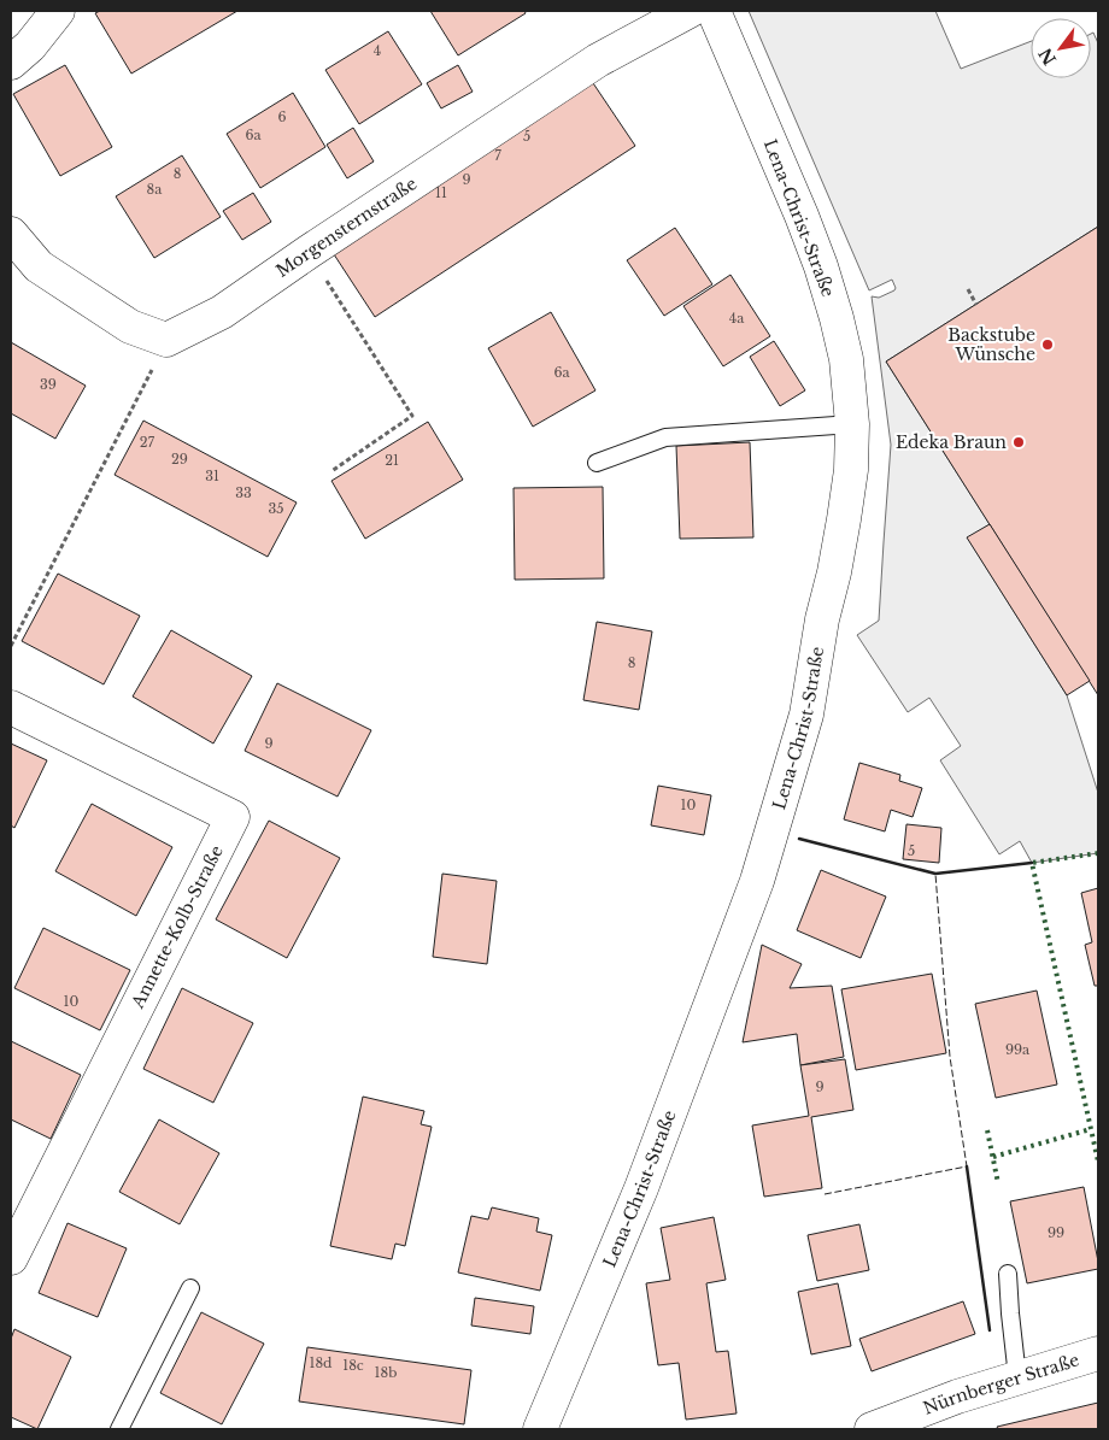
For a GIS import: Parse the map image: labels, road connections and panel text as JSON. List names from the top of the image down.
{
  "streets": {
    "street": [
      "Lena-Christ-Straße",
      "Morgensternstraße",
      "Annette-Kolb-Straße",
      "Nürnberger Straße"
    ]
  },
  "places": ["Backstube Wünsche", "Edeka Braun"],
  "house_numbers": [
    "4",
    "6",
    "6a",
    "5",
    "7",
    "8",
    "9",
    "8a",
    "11",
    "4a",
    "6a",
    "39",
    "27",
    "29",
    "21",
    "31",
    "33",
    "35",
    "8",
    "9",
    "10",
    "5",
    "10",
    "99a",
    "9",
    "99",
    "18d",
    "18c",
    "18b"
  ],
  "north": "bottom left"
}
